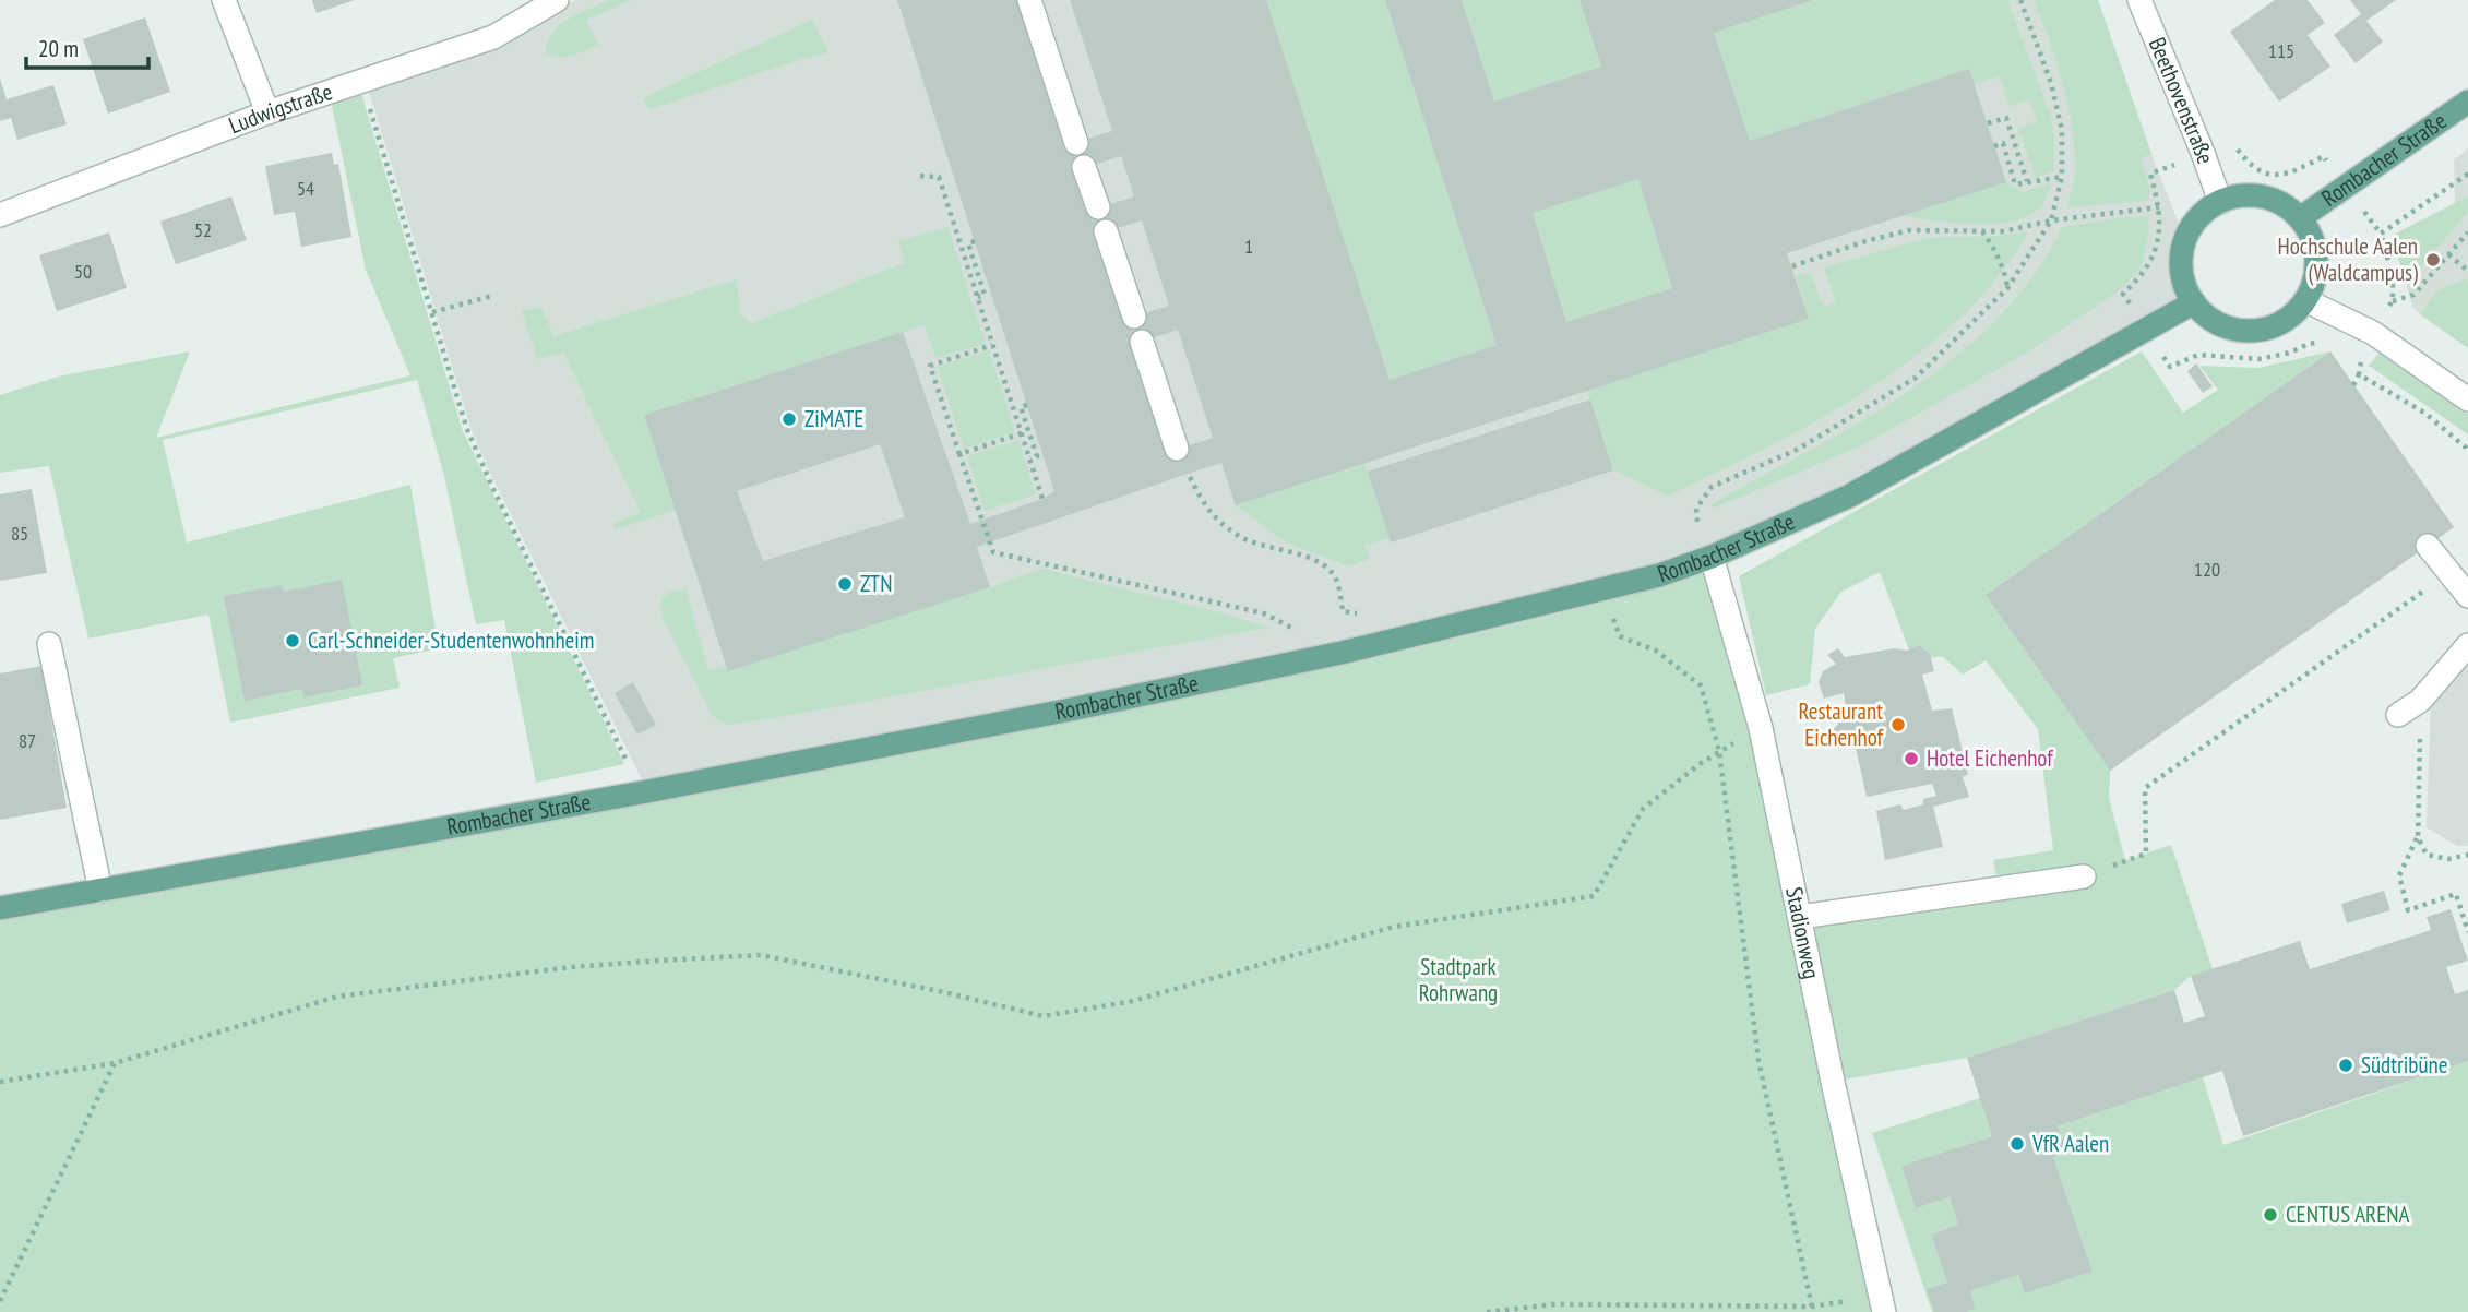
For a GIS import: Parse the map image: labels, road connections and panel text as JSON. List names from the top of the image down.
{
  "streets": {
    "main road": ["Rombacher Straße"],
    "street": ["Beethovenstraße", "Ludwigstraße", "Stadionweg"]
  },
  "crossings": [
    ["Beethovenstraße", "Rombacher Straße"],
    ["Rombacher Straße", "Stadionweg"]
  ],
  "parks": ["Stadtpark Rohrwang"],
  "places": [
    "Hochschule Aalen (Waldcampus)",
    "ZiMATE",
    "ZTN",
    "Carl-Schneider-Studentenwohnheim",
    "Restaurant Eichenhof",
    "Hotel Eichenhof",
    "Südtribüne",
    "VfR Aalen",
    "CENTUS ARENA"
  ],
  "house_numbers": [
    "115",
    "54",
    "52",
    "1",
    "50",
    "85",
    "120",
    "87"
  ],
  "scale_bar": "20 m"
}
